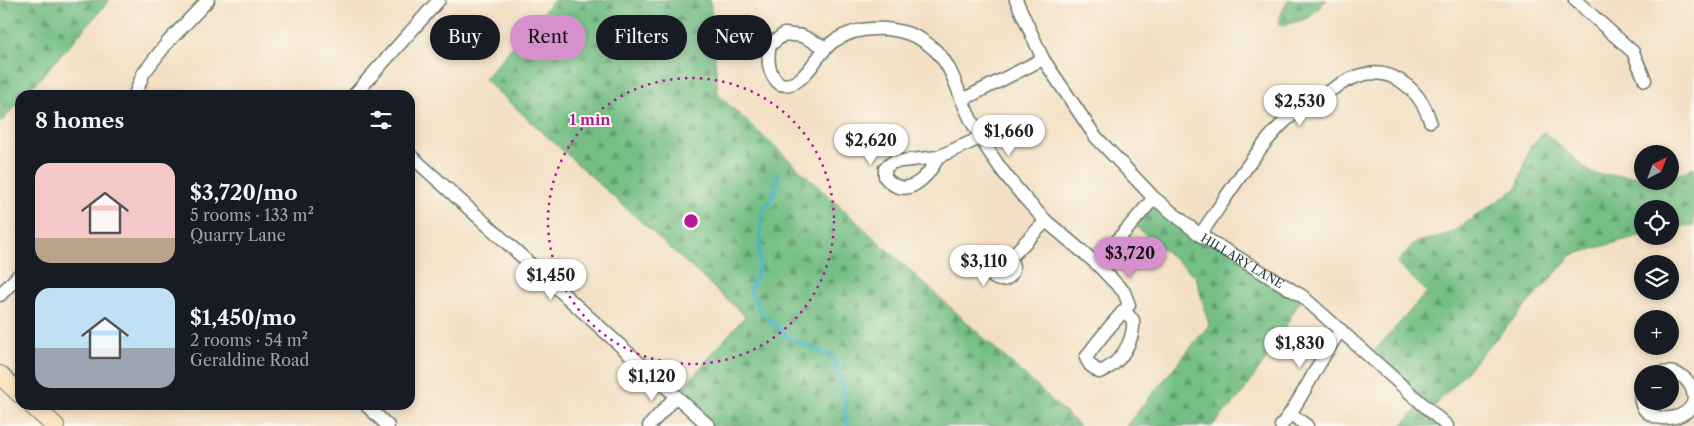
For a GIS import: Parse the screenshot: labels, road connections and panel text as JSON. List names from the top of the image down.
{
  "streets": {
    "street": ["HILLARY LANE"]
  },
  "north": "top right",
  "page": {
    "chip": [
      "Buy",
      "Rent",
      "Filters",
      "New"
    ],
    "price": [
      "$2,530",
      "$1,660",
      "$2,620",
      "$3,720",
      "$3,110",
      "$1,450",
      "$1,830",
      "$1,120"
    ],
    "heading": "8 homes",
    "map_buttons": ["+", "−"],
    "list": [
      {
        "name": "$3,720/mo",
        "note": "5 rooms · 133 m² · Quarry Lane"
      },
      {
        "name": "$1,450/mo",
        "note": "2 rooms · 54 m² · Geraldine Road"
      }
    ]
  },
  "rings": ["1 min"]
}
